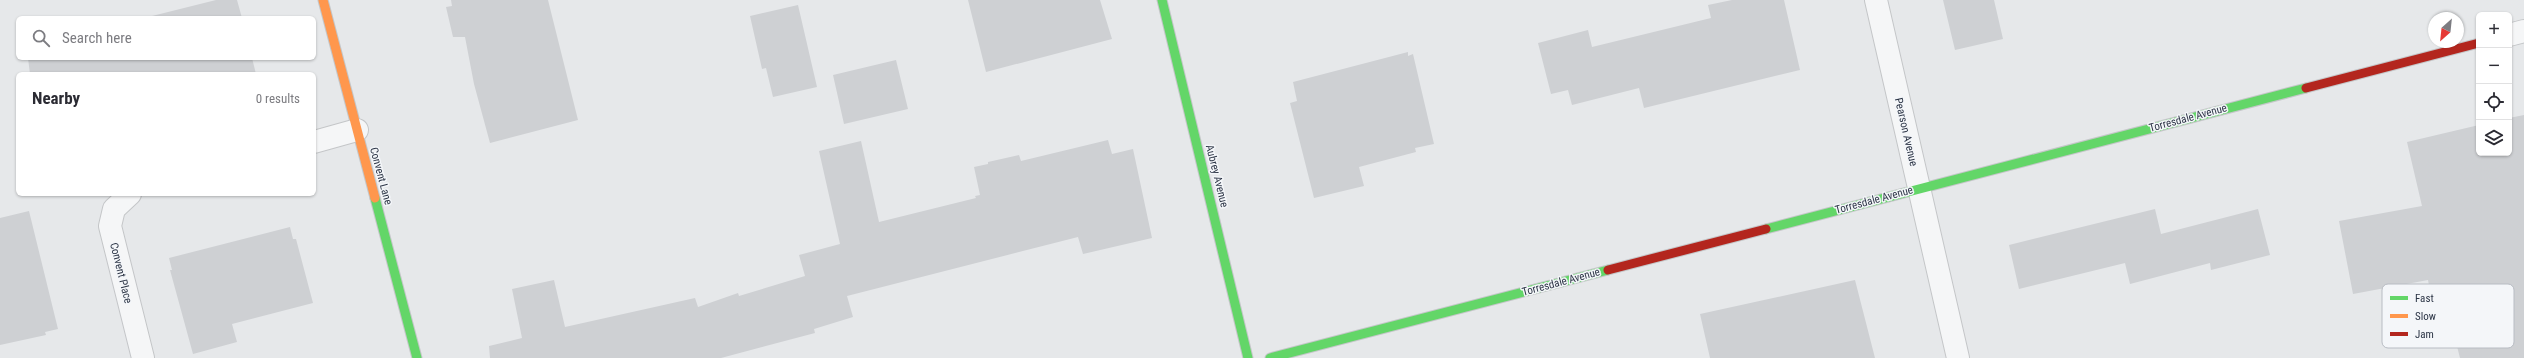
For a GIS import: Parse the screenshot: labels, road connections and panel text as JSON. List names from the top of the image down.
{
  "streets": {
    "street": [
      "Torresdale Avenue",
      "Pearson Avenue",
      "Convent Lane",
      "Aubrey Avenue",
      "Convent Place"
    ]
  },
  "crossings": [
    ["Torresdale Avenue", "Pearson Avenue"]
  ],
  "legend": ["Fast", "Slow", "Jam"],
  "north": "bottom left",
  "page": {
    "map_buttons": ["+", "−"],
    "search": "Search here",
    "heading": ["Nearby", "0 results"]
  }
}
